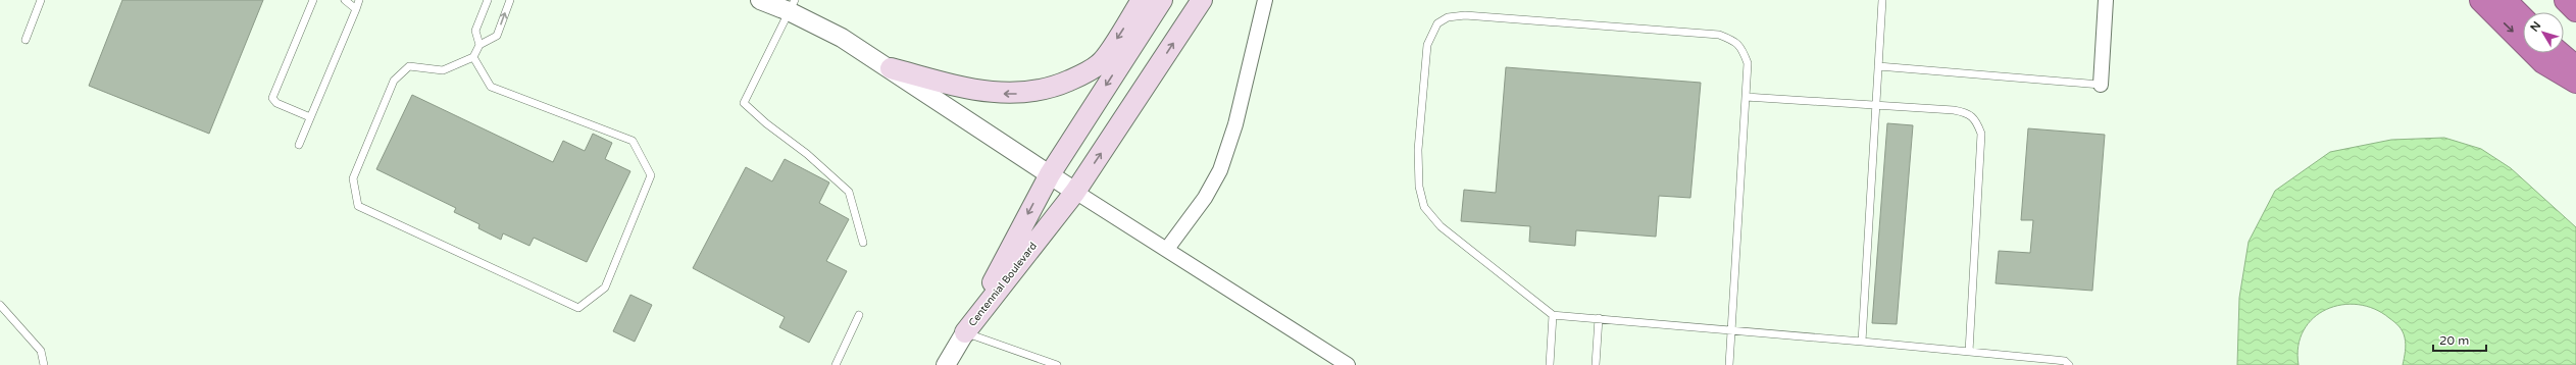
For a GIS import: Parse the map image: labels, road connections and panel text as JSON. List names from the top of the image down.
{
  "streets": {
    "main road": ["Centennial Boulevard"]
  },
  "scale_bar": "20 m",
  "north": "top left"
}
